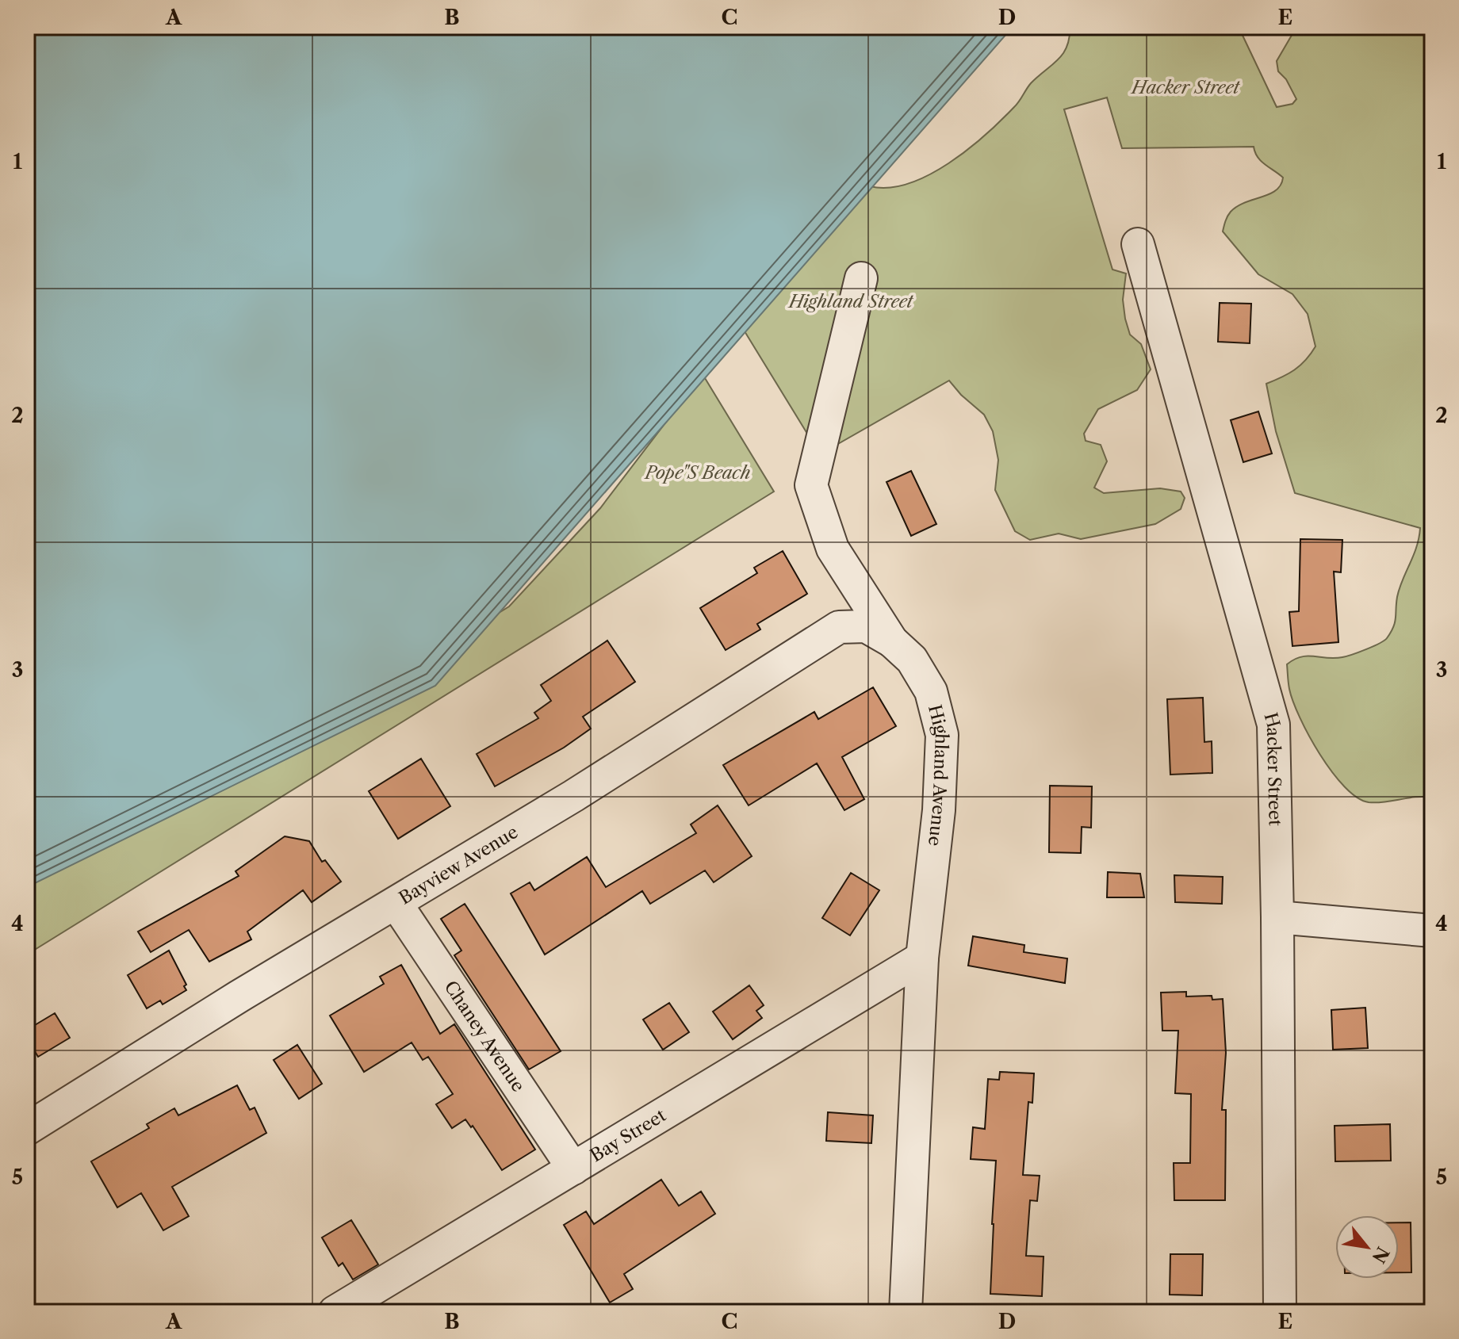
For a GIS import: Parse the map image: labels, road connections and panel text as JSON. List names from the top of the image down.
{
  "streets": {
    "street": [
      "Hacker Street",
      "Highland Avenue",
      "Bayview Avenue",
      "Chaney Avenue",
      "Bay Street"
    ]
  },
  "crossings": [
    ["Highland Avenue", "Bayview Avenue"],
    ["Highland Avenue", "Bay Street"],
    ["Bayview Avenue", "Chaney Avenue"],
    ["Chaney Avenue", "Bay Street"]
  ],
  "parks": ["Hacker Street", "Highland Street", "Pope\"S Beach"],
  "north": "bottom right",
  "grid": {
    "columns": [
      "A",
      "B",
      "C",
      "D",
      "E"
    ],
    "rows": [
      "1",
      "2",
      "3",
      "4",
      "5"
    ]
  }
}
